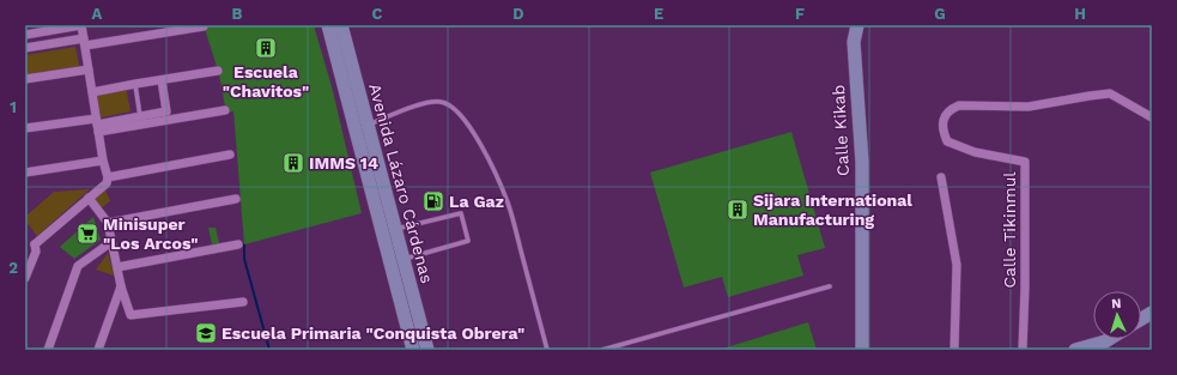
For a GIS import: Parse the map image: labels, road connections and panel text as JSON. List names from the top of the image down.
{
  "streets": {
    "main road": ["Calle Kikab", "Avenida Lázaro Cárdenas"],
    "street": ["Calle Tikinmul"]
  },
  "places": {
    "building": ["Escuela \"Chavitos\"", "IMMS 14", "Sijara International Manufacturing"],
    "fuel station": ["La Gaz"],
    "supermarket": ["Minisuper \"Los Arcos\""],
    "school or university": ["Escuela Primaria \"Conquista Obrera\""]
  },
  "north": "top",
  "grid": {
    "columns": [
      "A",
      "B",
      "C",
      "D",
      "E",
      "F",
      "G",
      "H"
    ],
    "rows": ["1", "2"]
  }
}
